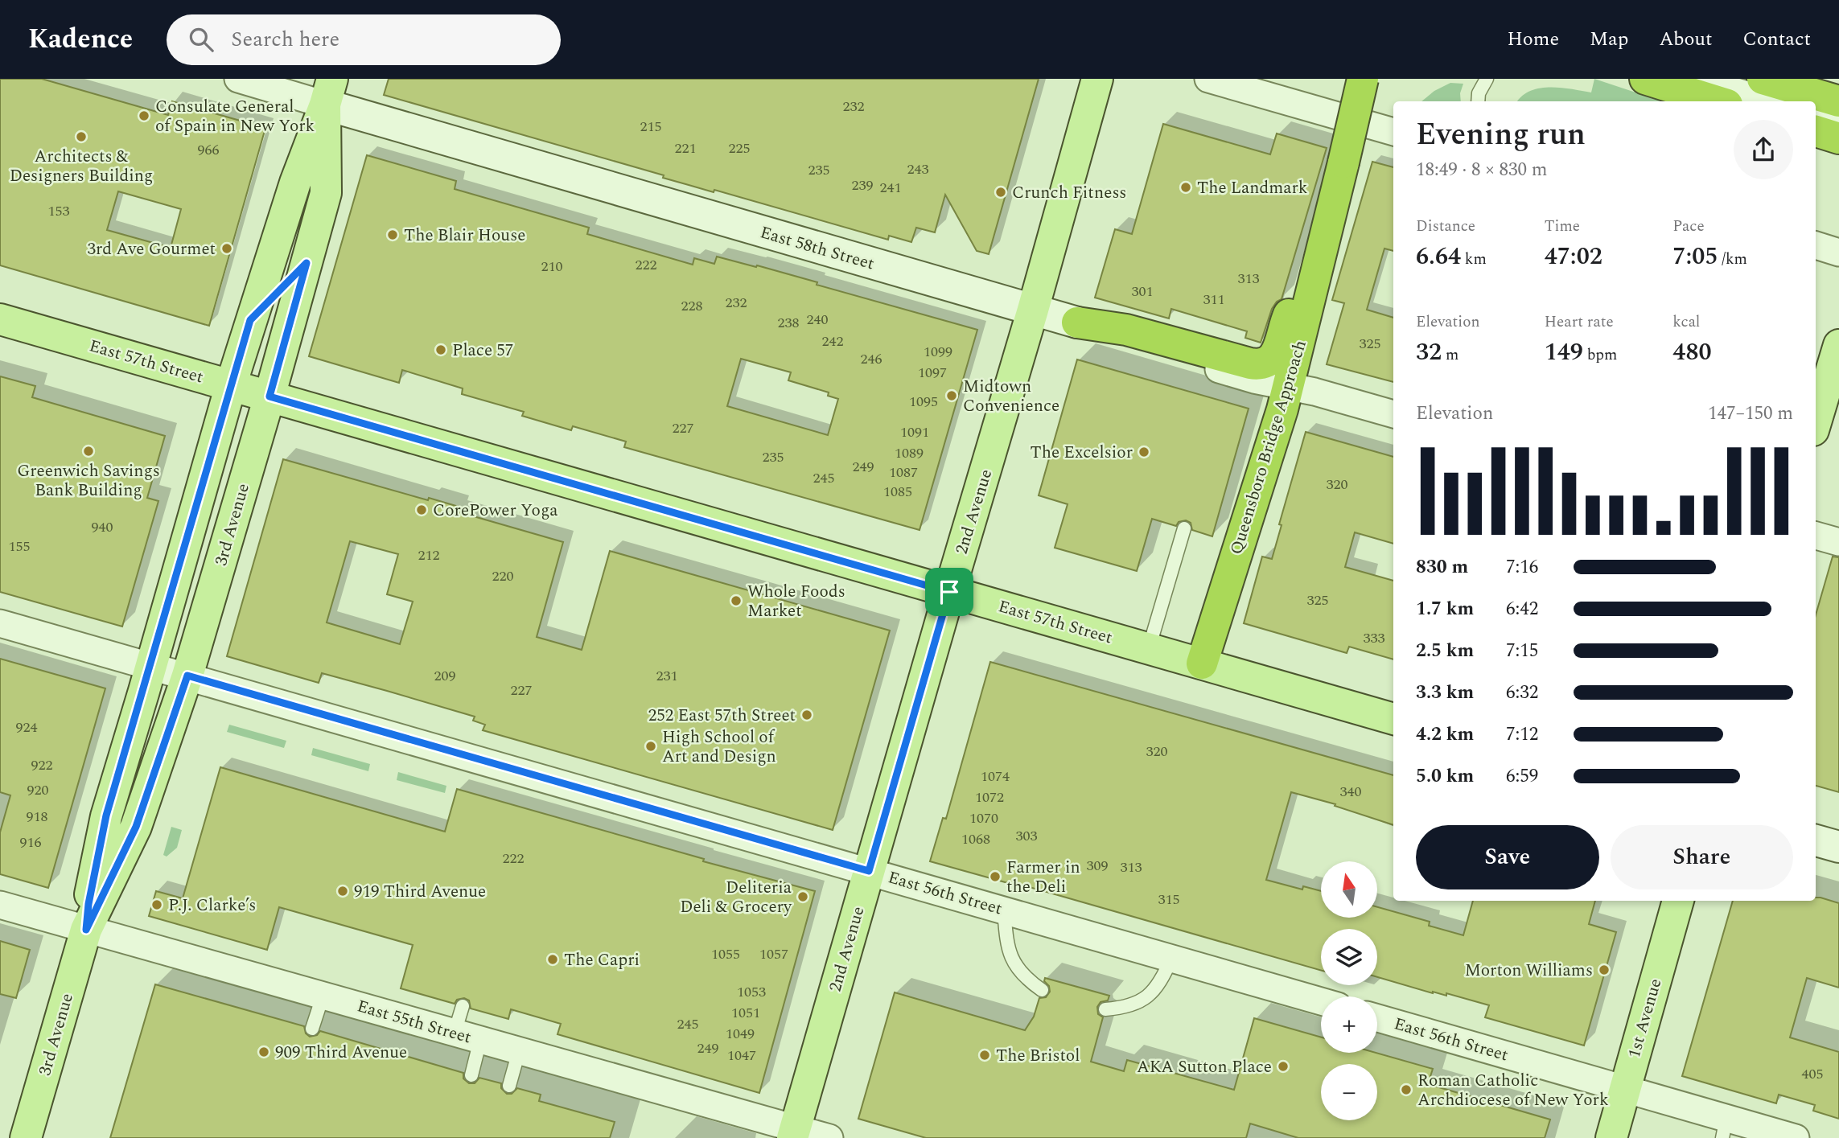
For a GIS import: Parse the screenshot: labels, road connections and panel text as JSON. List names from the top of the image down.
{
  "streets": {
    "highway": ["Queensboro Bridge Approach"],
    "main road": [
      "East 58th Street",
      "East 57th Street",
      "2nd Avenue",
      "3rd Avenue",
      "1st Avenue"
    ],
    "street": ["East 56th Street", "East 55th Street"]
  },
  "crossings": [
    ["East 58th Street", "Queensboro Bridge Approach"],
    ["East 58th Street", "2nd Avenue"],
    ["East 58th Street", "3rd Avenue"],
    ["East 57th Street", "Queensboro Bridge Approach"],
    ["East 57th Street", "2nd Avenue"],
    ["East 57th Street", "3rd Avenue"],
    ["2nd Avenue", "East 56th Street"],
    ["2nd Avenue", "East 55th Street"],
    ["3rd Avenue", "East 56th Street"],
    ["3rd Avenue", "East 55th Street"],
    ["East 56th Street", "1st Avenue"]
  ],
  "places": [
    "Consulate General of Spain in New York",
    "Architects & Designers Building",
    "The Landmark",
    "Crunch Fitness",
    "The Blair House",
    "3rd Ave Gourmet",
    "Place 57",
    "Midtown Convenience",
    "Greenwich Savings Bank Building",
    "The Excelsior",
    "CorePower Yoga",
    "Whole Foods Market",
    "252 East 57th Street",
    "High School of Art and Design",
    "Farmer in the Deli",
    "919 Third Avenue",
    "Deliteria Deli & Grocery",
    "P.J. Clarke’s",
    "The Capri",
    "Morton Williams",
    "909 Third Avenue",
    "The Bristol",
    "AKA Sutton Place",
    "Roman Catholic Archdiocese of New York"
  ],
  "house_numbers": [
    "232",
    "215",
    "221",
    "225",
    "966",
    "243",
    "235",
    "239",
    "241",
    "153",
    "222",
    "210",
    "313",
    "301",
    "311",
    "232",
    "228",
    "240",
    "238",
    "242",
    "325",
    "1099",
    "246",
    "1097",
    "1095",
    "227",
    "1091",
    "1089",
    "235",
    "249",
    "1087",
    "245",
    "320",
    "1085",
    "940",
    "155",
    "212",
    "220",
    "325",
    "333",
    "209",
    "231",
    "227",
    "924",
    "320",
    "922",
    "1074",
    "920",
    "340",
    "1072",
    "918",
    "1070",
    "303",
    "1068",
    "916",
    "222",
    "309",
    "313",
    "315",
    "1055",
    "1057",
    "1053",
    "1051",
    "245",
    "1049",
    "249",
    "1047",
    "405"
  ],
  "north": "top",
  "page": {
    "header": "Kadence",
    "search": "Search here",
    "nav": [
      "Home",
      "Map",
      "About",
      "Contact"
    ],
    "heading": ["Evening run", "18:49 · 8 × 830 m"],
    "stats": [
      ["Distance", "6.64 km"],
      ["Time", "47:02"],
      ["Pace", "7:05 /km"],
      ["Elevation", "32 m"],
      ["Heart rate", "149 bpm"],
      ["kcal", "480"]
    ],
    "chart": ["Elevation", "147–150 m"],
    "list": [
      {
        "name": "830 m",
        "note": "7:16"
      },
      {
        "name": "1.7 km",
        "note": "6:42"
      },
      {
        "name": "2.5 km",
        "note": "7:15"
      },
      {
        "name": "3.3 km",
        "note": "6:32"
      },
      {
        "name": "4.2 km",
        "note": "7:12"
      },
      {
        "name": "5.0 km",
        "note": "6:59"
      }
    ],
    "buttons": ["Save", "Share"],
    "map_buttons": ["+", "−"]
  }
}
